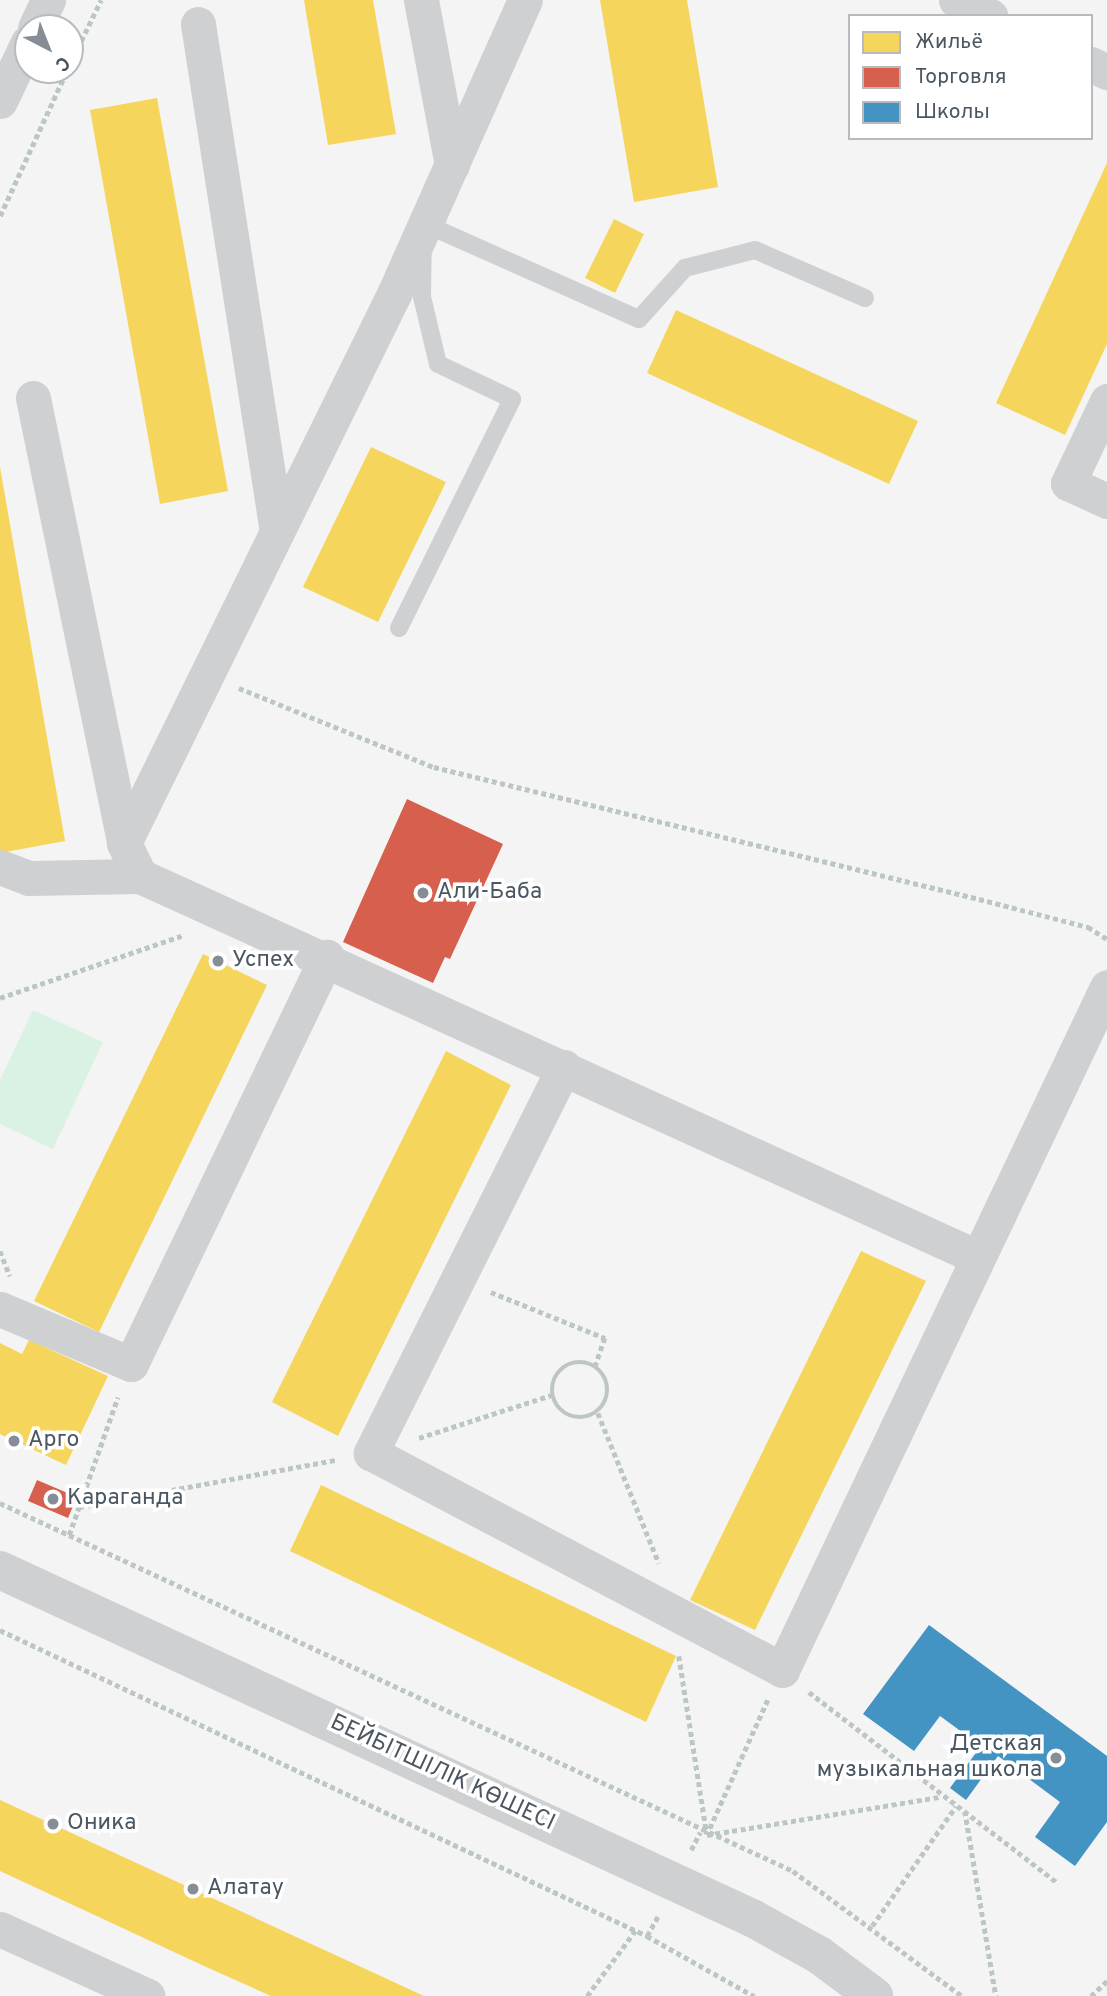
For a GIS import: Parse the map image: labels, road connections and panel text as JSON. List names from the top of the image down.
{
  "streets": {
    "street": ["БЕЙБІТШІЛІК КӨШЕСІ"]
  },
  "places": [
    "Али-Баба",
    "Успех",
    "Арго",
    "Караганда",
    "Детская музыкальная школа",
    "Оника",
    "Алатау"
  ],
  "legend": ["Жильё", "Торговля", "Школы"],
  "north": "bottom right"
}
